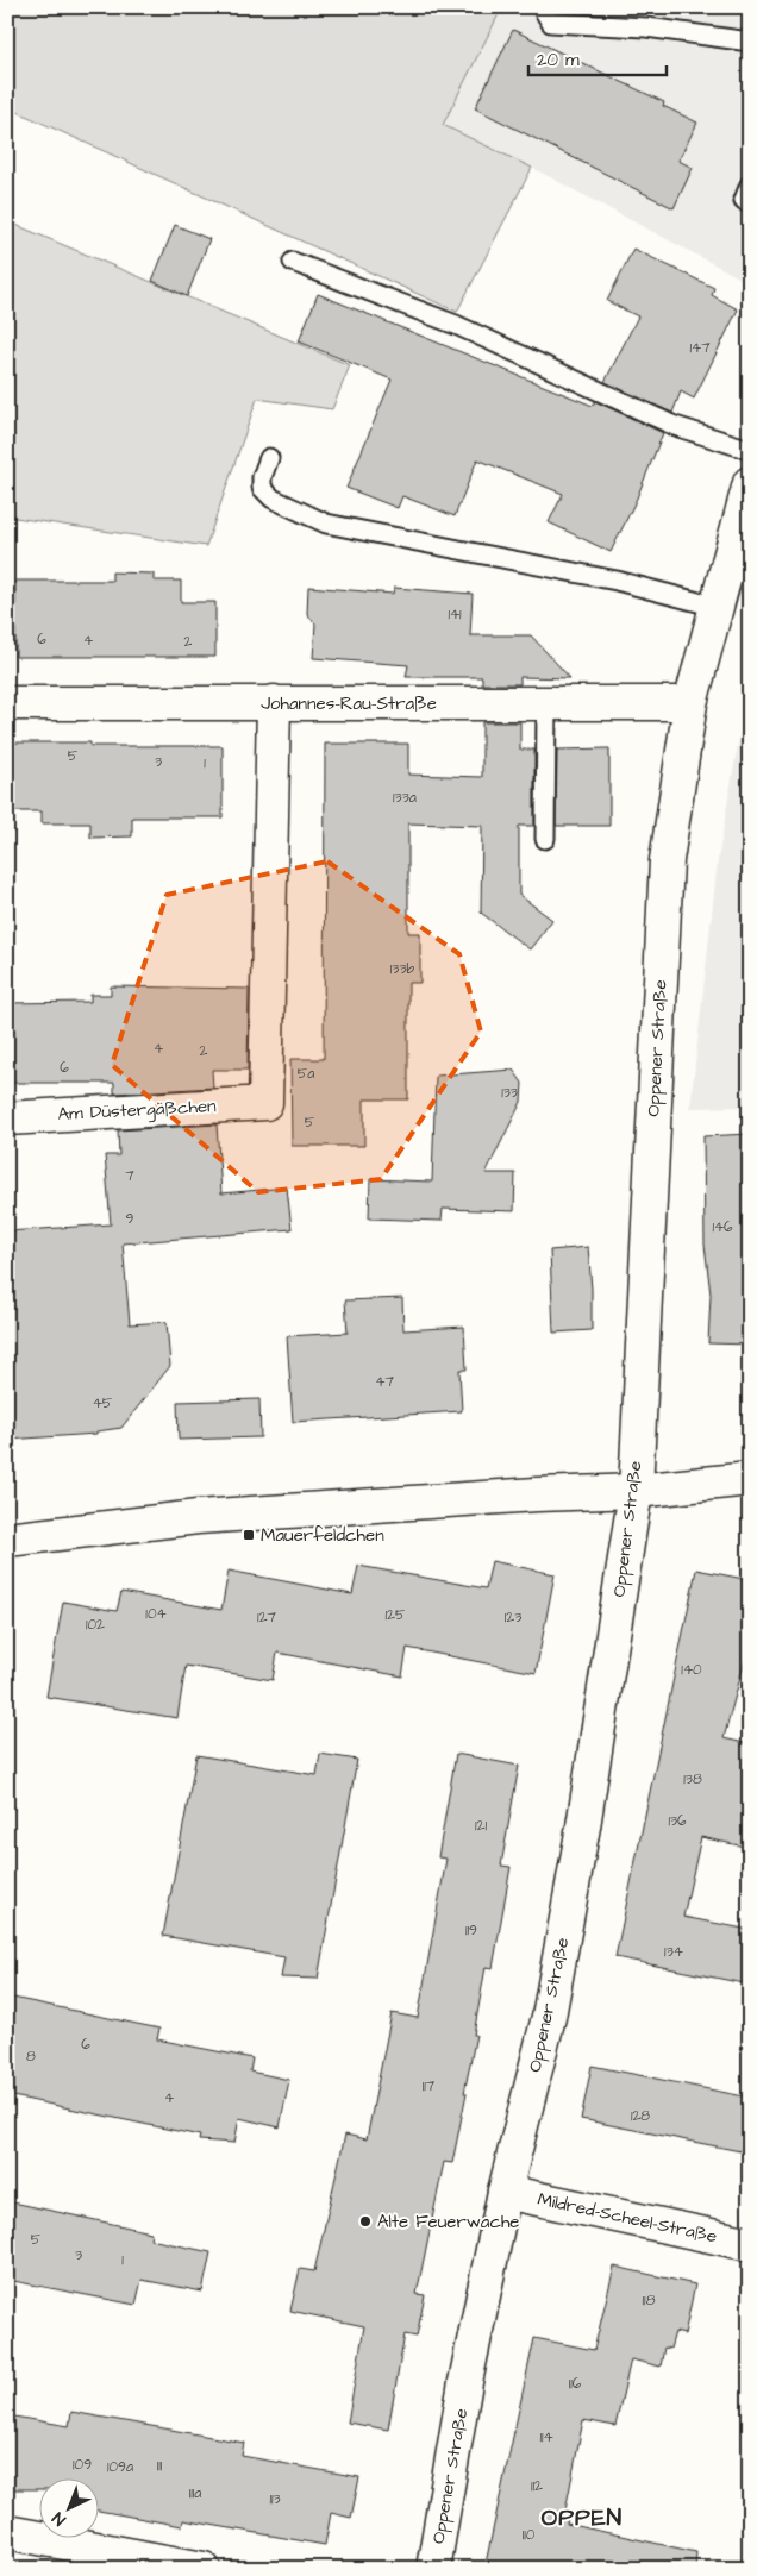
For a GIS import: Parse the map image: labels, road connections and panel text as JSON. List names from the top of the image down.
{
  "streets": {
    "street": [
      "Johannes-Rau-Straße",
      "Oppener Straße",
      "Am Düstergäßchen",
      "Mildred-Scheel-Straße"
    ]
  },
  "crossings": [
    ["Johannes-Rau-Straße", "Oppener Straße"],
    ["Johannes-Rau-Straße", "Am Düstergäßchen"],
    ["Oppener Straße", "Mildred-Scheel-Straße"]
  ],
  "districts": ["OPPEN"],
  "places": {
    "transit": ["Mauerfeldchen"],
    "other": ["Alte Feuerwache"]
  },
  "house_numbers": [
    "147",
    "141",
    "6",
    "4",
    "2",
    "5",
    "3",
    "1",
    "133a",
    "133b",
    "4",
    "2",
    "6",
    "5a",
    "133",
    "5",
    "7",
    "9",
    "146",
    "47",
    "45",
    "104",
    "125",
    "127",
    "123",
    "102",
    "140",
    "138",
    "136",
    "121",
    "119",
    "134",
    "6",
    "8",
    "117",
    "4",
    "128",
    "5",
    "3",
    "1",
    "118",
    "116",
    "114",
    "109",
    "111",
    "109a",
    "112",
    "111a",
    "113",
    "110"
  ],
  "scale_bar": "20 m",
  "north": "bottom left"
}
